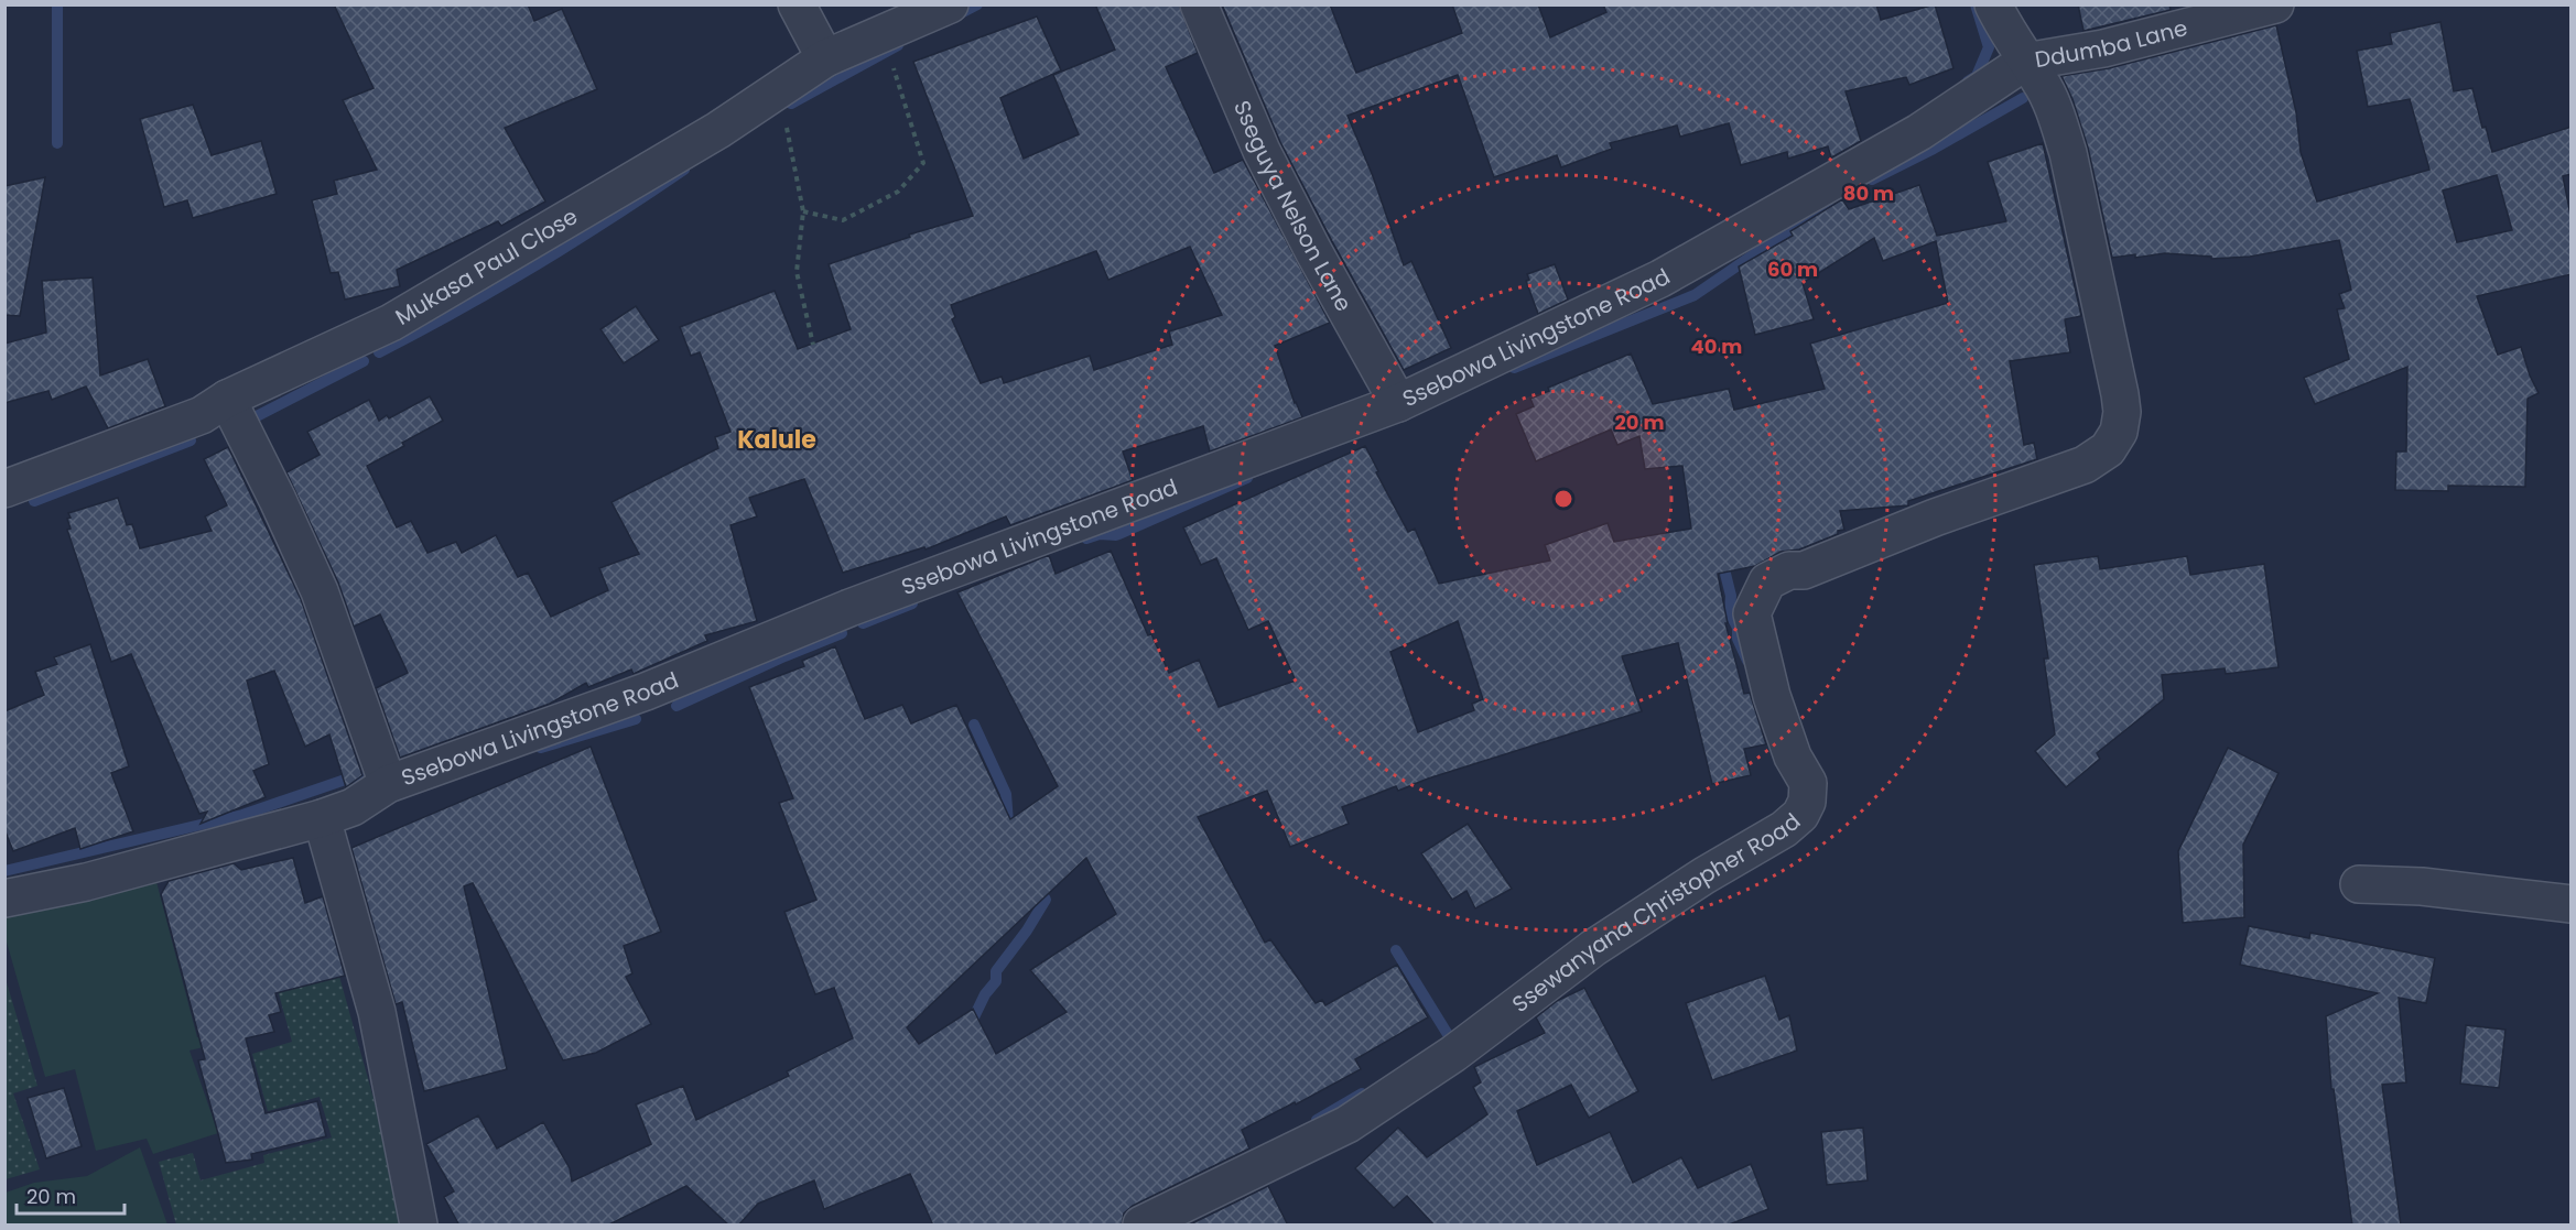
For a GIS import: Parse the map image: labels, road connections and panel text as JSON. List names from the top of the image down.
{
  "streets": {
    "street": [
      "Ddumba Lane",
      "Sseguya Nelson Lane",
      "Mukasa Paul Close",
      "Ssebowa Livingstone Road",
      "Ssewanyana Christopher Road"
    ]
  },
  "crossings": [
    ["Ddumba Lane", "Ssebowa Livingstone Road"],
    ["Ddumba Lane", "Ssewanyana Christopher Road"],
    ["Sseguya Nelson Lane", "Ssebowa Livingstone Road"],
    ["Ssebowa Livingstone Road", "Ssewanyana Christopher Road"]
  ],
  "districts": ["Kalule"],
  "scale_bar": "20 m",
  "rings": [
    "80 m",
    "60 m",
    "40 m",
    "20 m"
  ]
}
